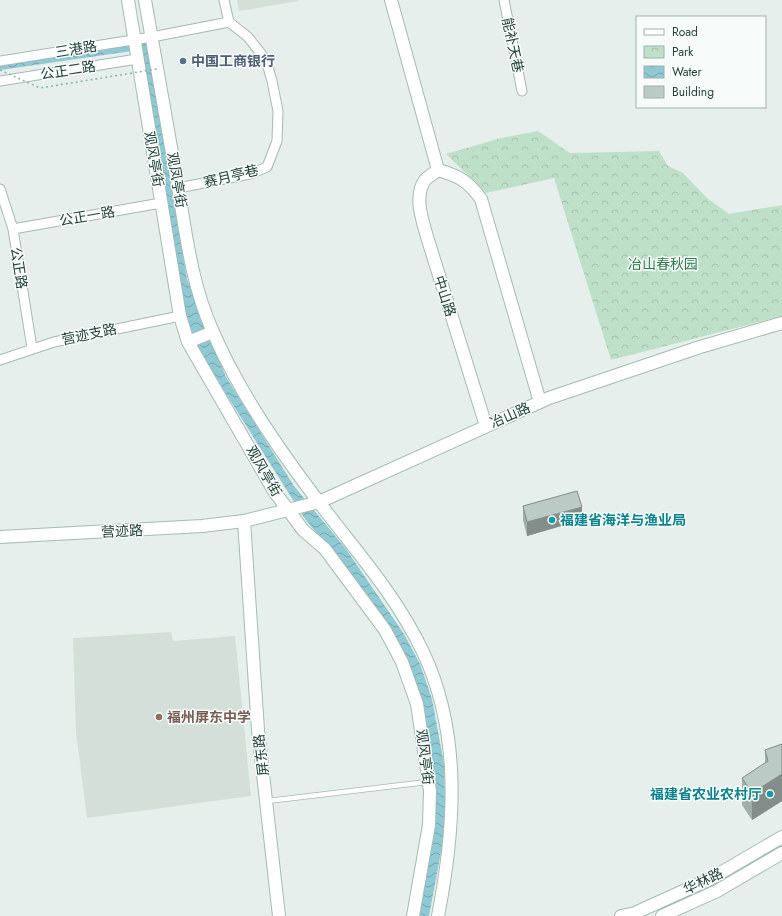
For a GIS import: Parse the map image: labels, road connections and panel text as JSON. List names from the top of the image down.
{
  "streets": {
    "street": [
      "能补天巷",
      "三港路",
      "公正二路",
      "观风亭街",
      "赛月亭巷",
      "观凤亭街",
      "公正一路",
      "公正路",
      "中山路",
      "营迹支路",
      "冶山路",
      "营迹路",
      "屏东路",
      "华林路"
    ]
  },
  "crossings": [
    ["三港路", "观风亭街"],
    ["三港路", "赛月亭巷"],
    ["三港路", "观凤亭街"],
    ["公正二路", "观风亭街"],
    ["观风亭街", "观凤亭街"],
    ["观风亭街", "公正一路"],
    ["观风亭街", "营迹支路"],
    ["观风亭街", "冶山路"],
    ["赛月亭巷", "观凤亭街"],
    ["观凤亭街", "冶山路"],
    ["公正一路", "公正路"],
    ["公正路", "营迹支路"],
    ["中山路", "冶山路"],
    ["冶山路", "营迹路"],
    ["冶山路", "屏东路"],
    ["营迹路", "屏东路"]
  ],
  "parks": ["冶山春秋园"],
  "places": [
    "中国工商银行",
    "福建省海洋与渔业局",
    "福州屏东中学",
    "福建省农业农村厅"
  ],
  "legend": [
    "Road",
    "Park",
    "Water",
    "Building"
  ]
}
